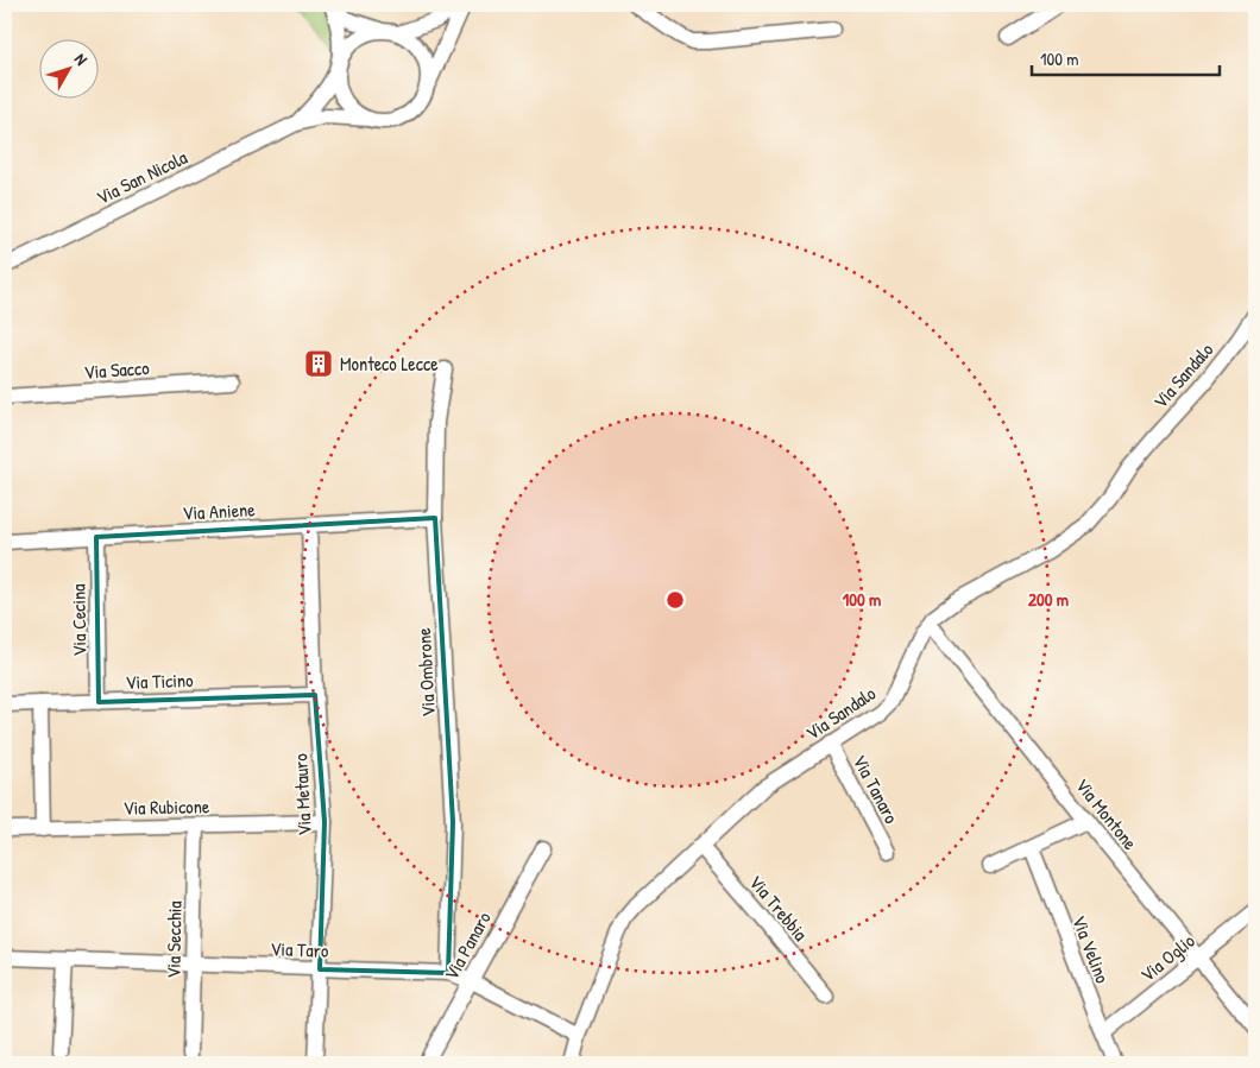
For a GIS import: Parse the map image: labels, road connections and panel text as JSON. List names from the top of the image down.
{
  "streets": {
    "street": [
      "Via San Nicola",
      "Via Sacco",
      "Via Sandalo",
      "Via Aniene",
      "Via Cecina",
      "Via Ombrone",
      "Via Ticino",
      "Via Tanaro",
      "Via Metauro",
      "Via Rubicone",
      "Via Montone",
      "Via Trebbia",
      "Via Secchia",
      "Via Panaro",
      "Via Taro",
      "Via Velino",
      "Via Oglio"
    ]
  },
  "crossings": [
    ["Via Sandalo", "Via Tanaro"],
    ["Via Sandalo", "Via Montone"],
    ["Via Sandalo", "Via Trebbia"],
    ["Via Sandalo", "Via Taro"],
    ["Via Aniene", "Via Cecina"],
    ["Via Aniene", "Via Ombrone"],
    ["Via Aniene", "Via Metauro"],
    ["Via Cecina", "Via Ticino"],
    ["Via Ombrone", "Via Taro"],
    ["Via Ticino", "Via Metauro"],
    ["Via Metauro", "Via Rubicone"],
    ["Via Metauro", "Via Taro"],
    ["Via Rubicone", "Via Secchia"],
    ["Via Montone", "Via Oglio"],
    ["Via Secchia", "Via Taro"],
    ["Via Panaro", "Via Taro"],
    ["Via Velino", "Via Oglio"]
  ],
  "places": {
    "building": ["Monteco Lecce"]
  },
  "scale_bar": "100 m",
  "north": "top right",
  "rings": ["100 m", "200 m"]
}
